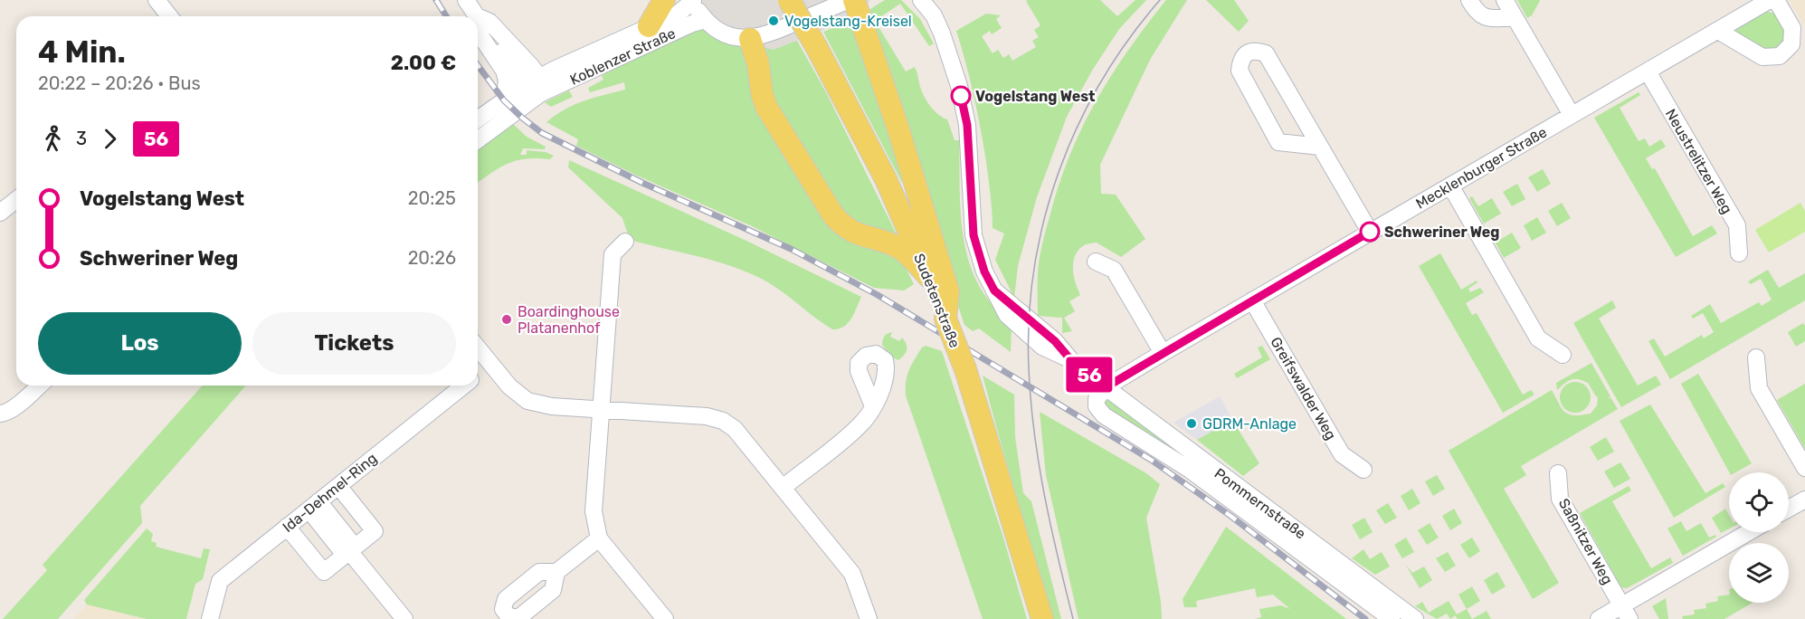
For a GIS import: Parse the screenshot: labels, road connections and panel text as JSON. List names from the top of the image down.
{
  "streets": {
    "main road": ["Sudetenstraße"],
    "street": [
      "Koblenzer Straße",
      "Neustrelitzer Weg",
      "Mecklenburger Straße",
      "Greifswalder Weg",
      "Ida-Dehmel-Ring",
      "Pommernstraße",
      "Saßnitzer Weg"
    ]
  },
  "crossings": [
    ["Neustrelitzer Weg", "Mecklenburger Straße"],
    ["Mecklenburger Straße", "Greifswalder Weg"],
    ["Mecklenburger Straße", "Pommernstraße"]
  ],
  "places": [
    "Vogelstang-Kreisel",
    "Vogelstang West",
    "Schweriner Weg",
    "Boardinghouse Platanenhof",
    "GDRM-Anlage"
  ],
  "lines": ["bus line 56"],
  "page": {
    "on_map": "56",
    "heading": ["4 Min.", "20:22 – 20:26 · Bus", "2.00 €"],
    "legs": ["3", "56"],
    "list": [
      {
        "name": "Vogelstang West",
        "value": "20:25"
      },
      {
        "name": "Schweriner Weg",
        "value": "20:26"
      }
    ],
    "buttons": ["Los", "Tickets"]
  }
}
